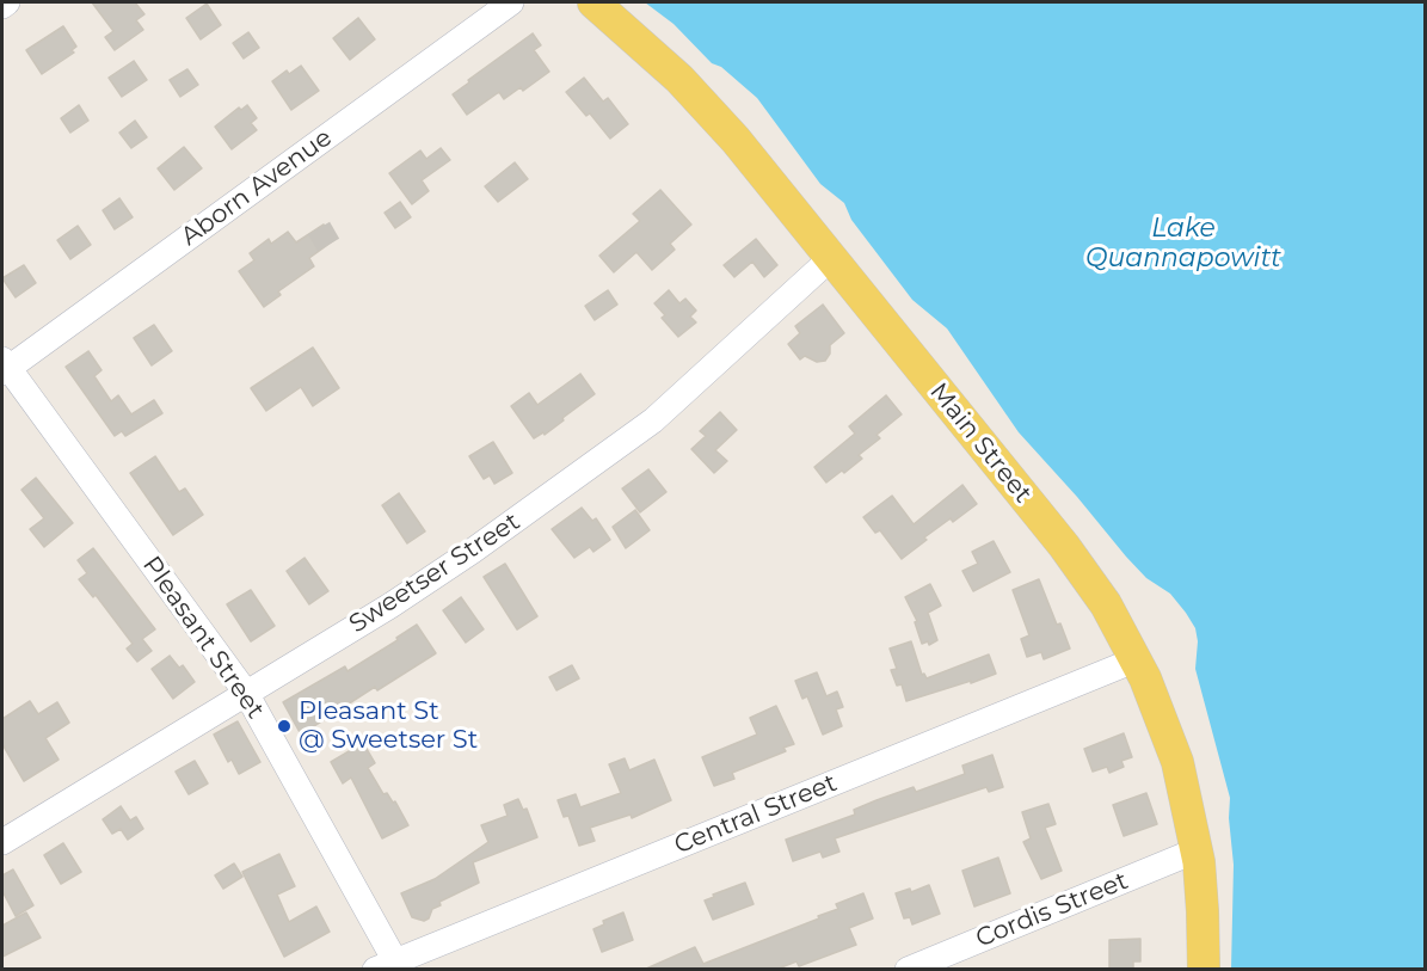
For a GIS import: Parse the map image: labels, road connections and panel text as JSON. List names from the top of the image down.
{
  "streets": {
    "main road": ["Main Street"],
    "street": [
      "Aborn Avenue",
      "Sweetser Street",
      "Pleasant Street",
      "Central Street",
      "Cordis Street"
    ]
  },
  "crossings": [
    ["Aborn Avenue", "Pleasant Street"],
    ["Main Street", "Sweetser Street"],
    ["Main Street", "Central Street"],
    ["Main Street", "Cordis Street"],
    ["Sweetser Street", "Pleasant Street"],
    ["Pleasant Street", "Central Street"]
  ],
  "water": ["Lake Quannapowitt"],
  "places": ["Pleasant St @ Sweetser St"]
}
